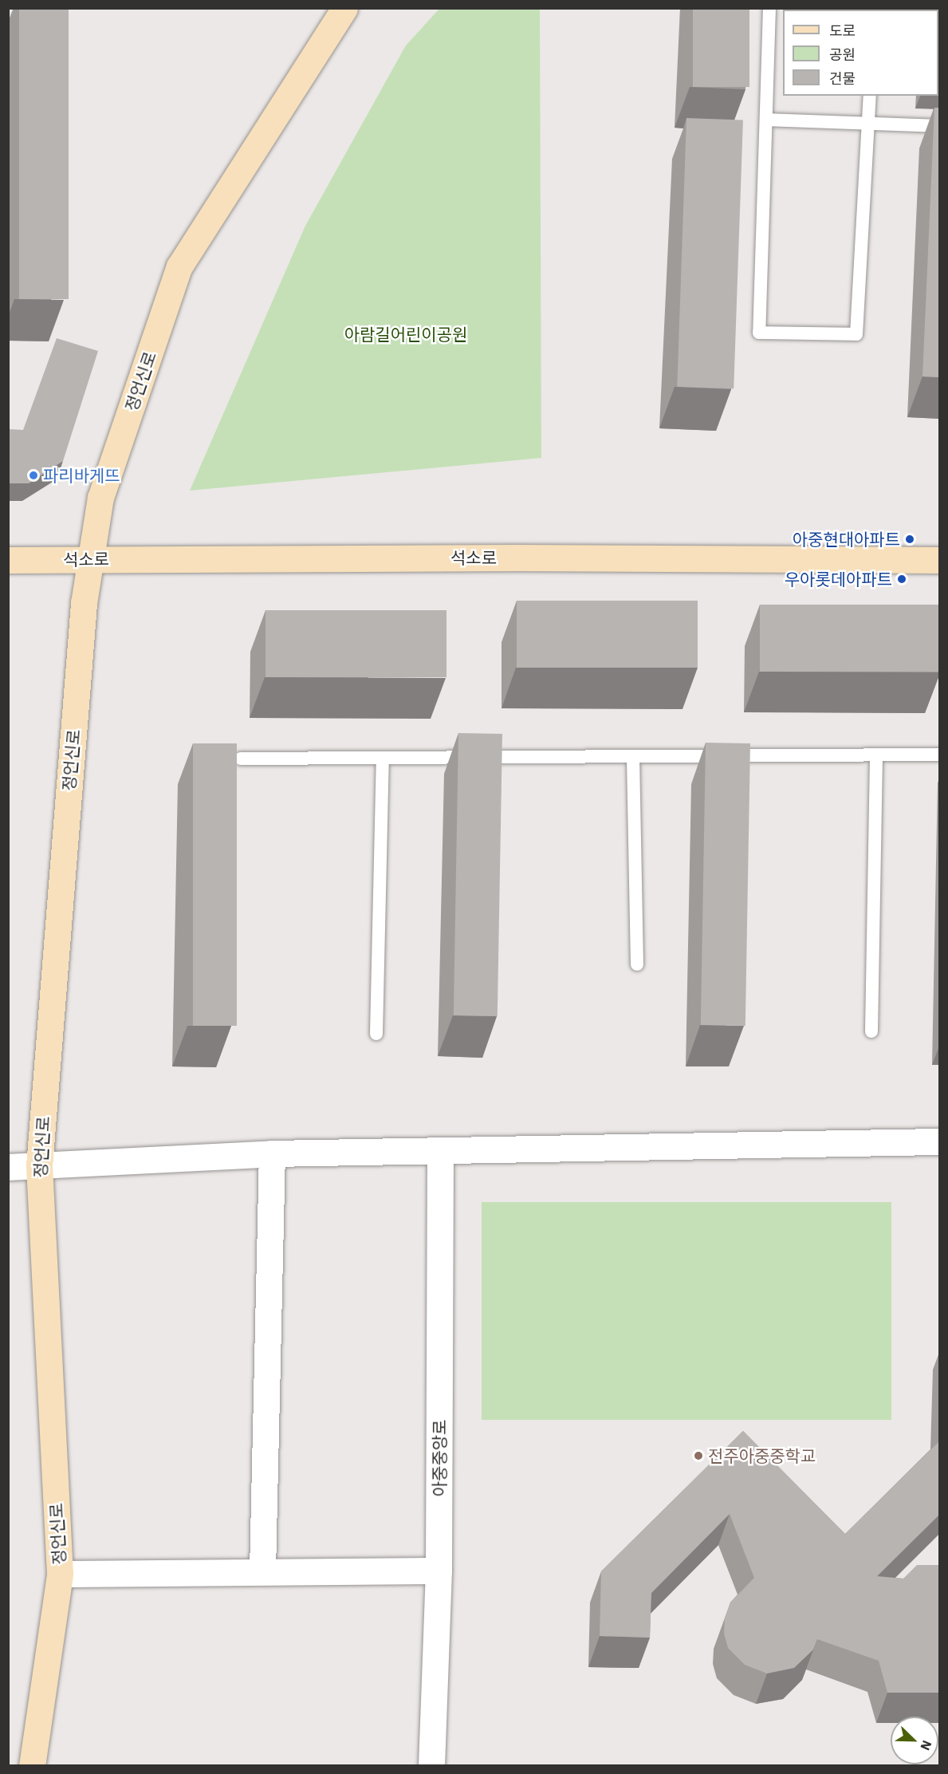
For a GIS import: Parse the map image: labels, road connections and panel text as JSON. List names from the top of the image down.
{
  "streets": {
    "street": ["정언신로", "석소로", "아중중앙로"]
  },
  "crossings": [
    ["정언신로", "석소로"],
    ["정언신로", "아중중앙로"]
  ],
  "parks": ["아람길어린이공원"],
  "places": [
    "파리바게뜨",
    "아중현대아파트",
    "우아롯데아파트",
    "전주아중중학교"
  ],
  "legend": ["도로", "공원", "건물"],
  "north": "bottom right"
}
